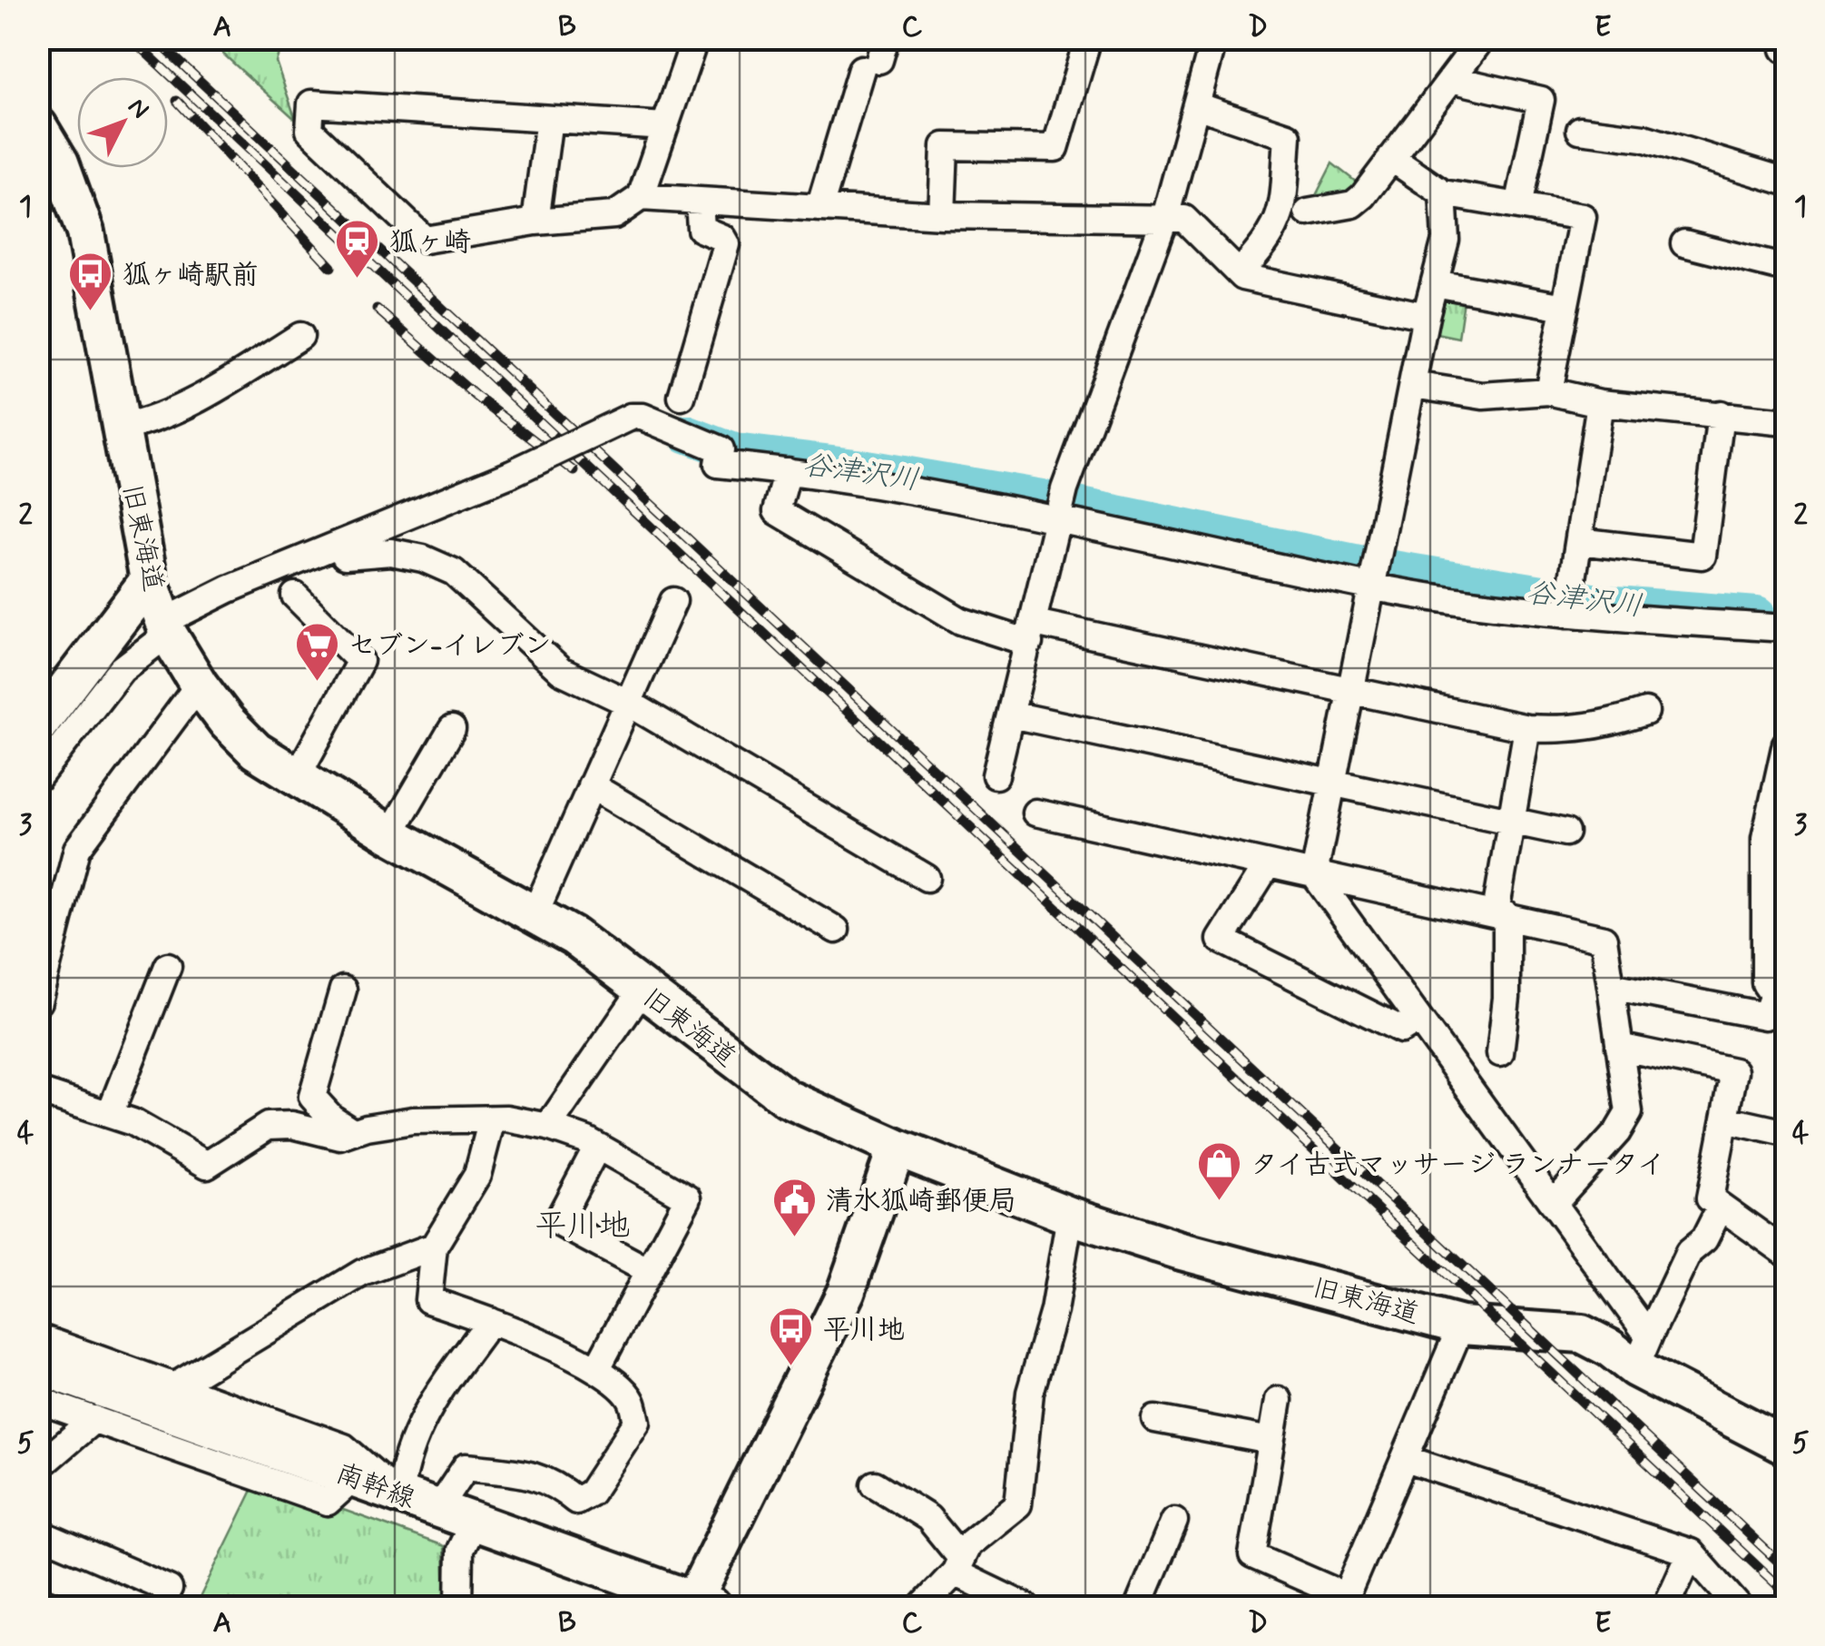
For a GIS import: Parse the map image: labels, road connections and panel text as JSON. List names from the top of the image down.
{
  "streets": {
    "street": ["旧東海道", "南幹線"]
  },
  "districts": ["平川地"],
  "water": ["谷津沢川"],
  "places": {
    "station": ["狐ヶ崎"],
    "bus stop": ["狐ヶ崎駅前", "平川地"],
    "supermarket": ["セブン-イレブン"],
    "shop": ["タイ古式マッサージ ランナータイ"],
    "public building": ["清水狐崎郵便局"]
  },
  "north": "top right",
  "grid": {
    "columns": [
      "A",
      "B",
      "C",
      "D",
      "E"
    ],
    "rows": [
      "1",
      "2",
      "3",
      "4",
      "5"
    ]
  }
}
